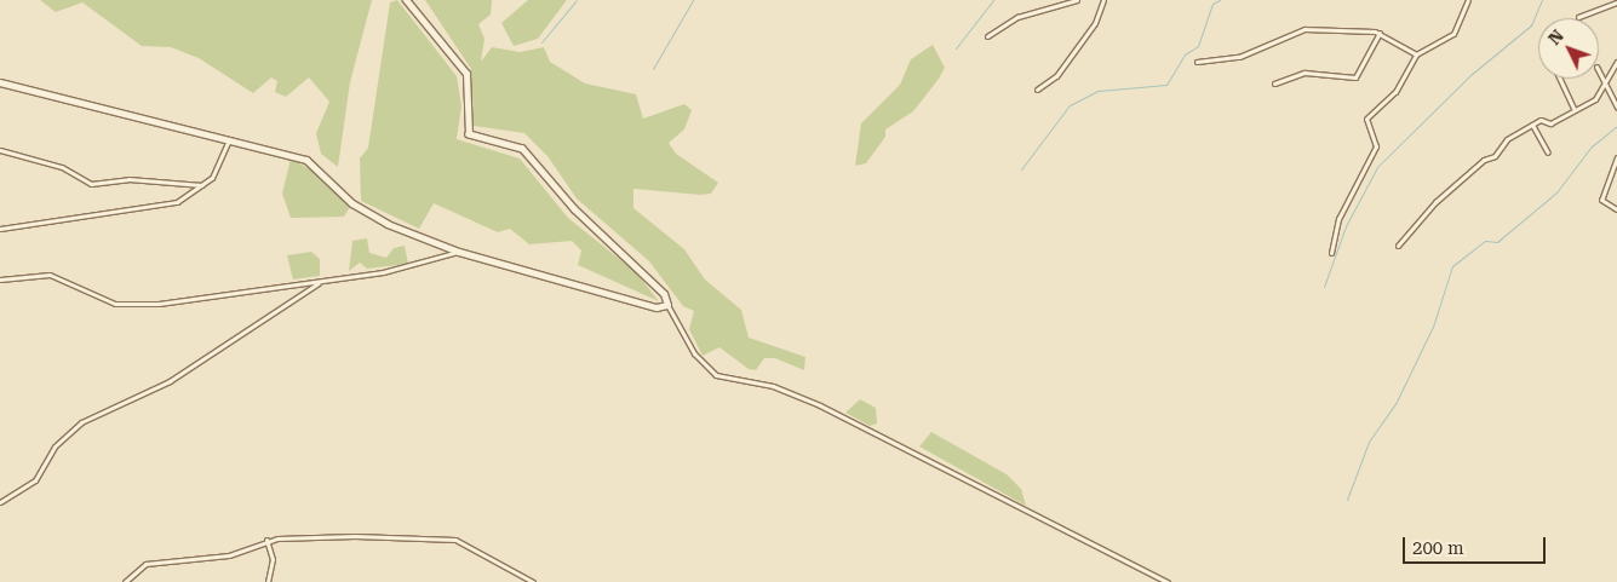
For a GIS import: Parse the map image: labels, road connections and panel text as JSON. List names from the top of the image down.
{
  "scale_bar": "200 m",
  "north": "top left"
}
